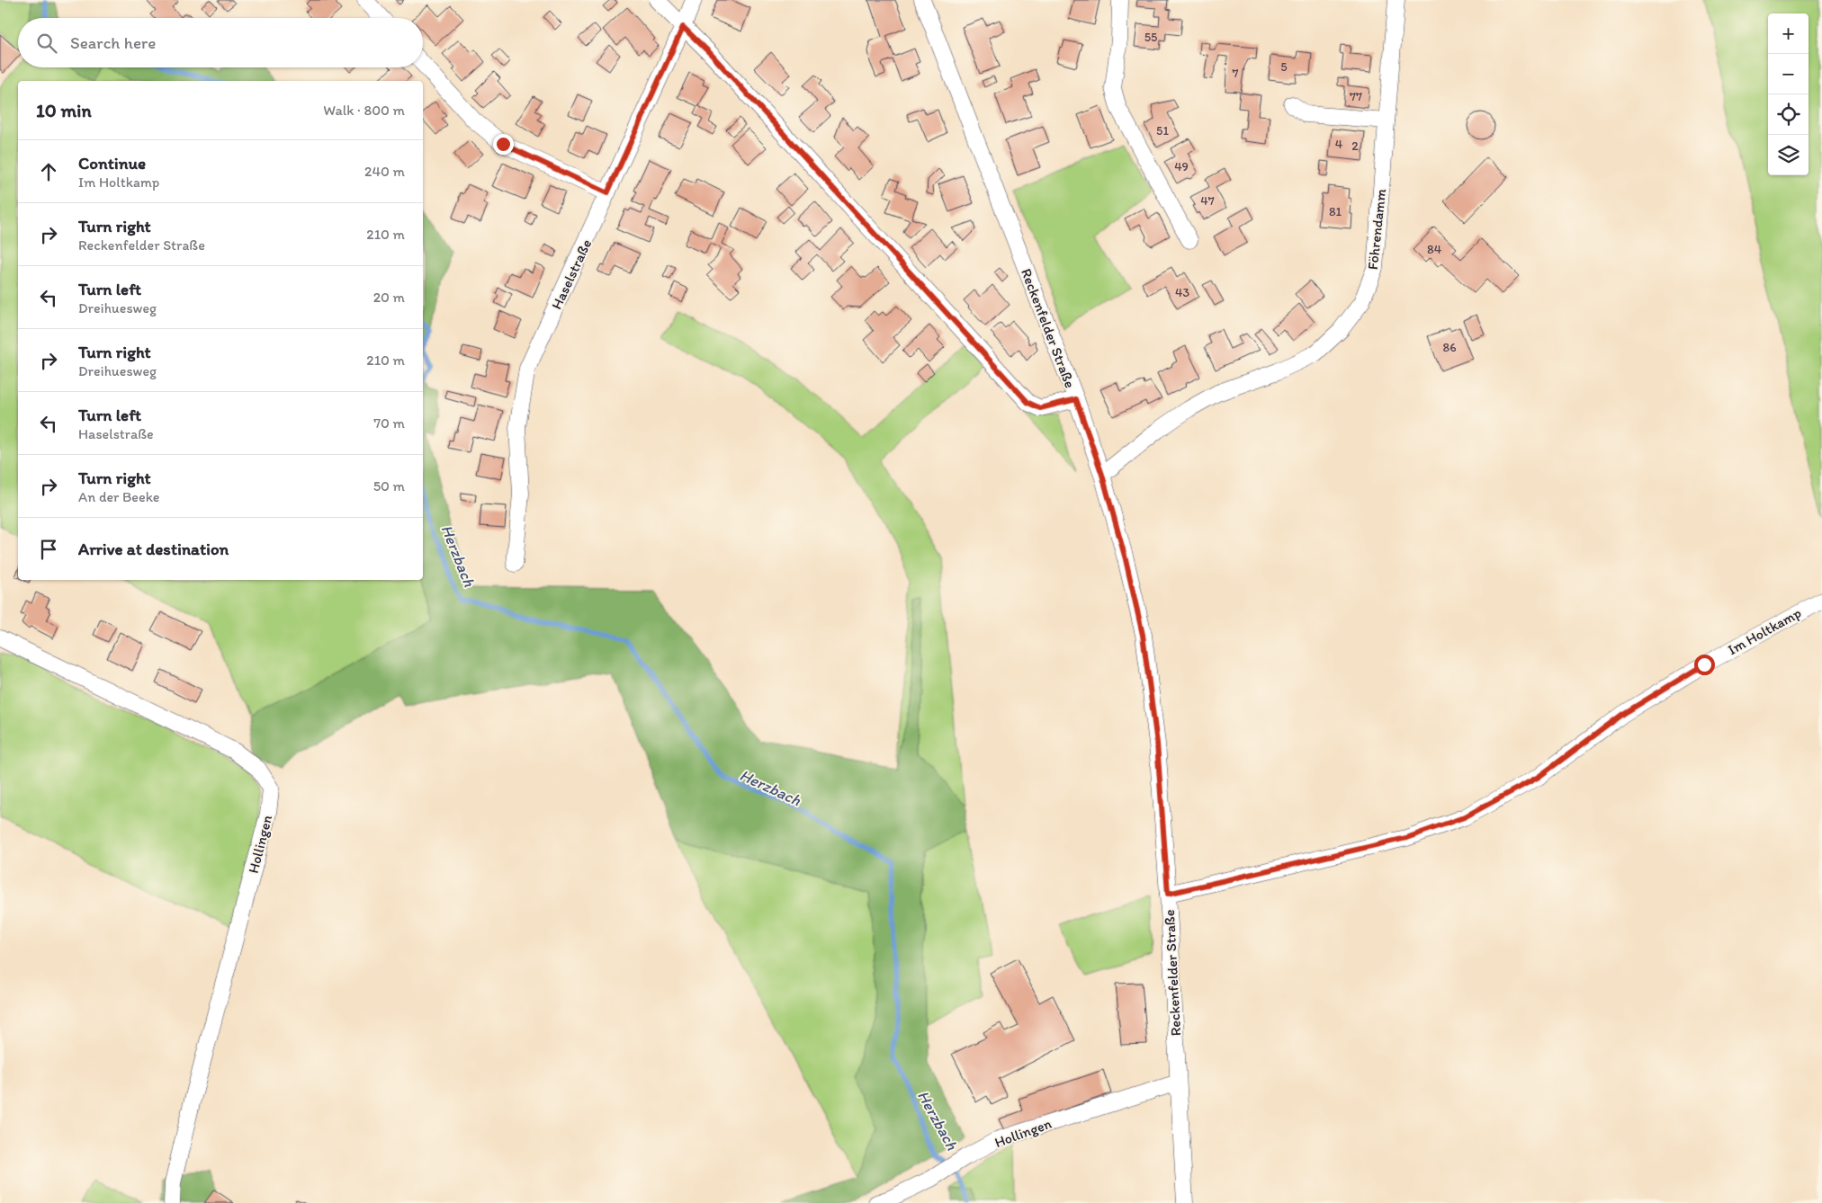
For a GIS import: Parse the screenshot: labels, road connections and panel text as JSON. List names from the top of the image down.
{
  "streets": {
    "street": [
      "Föhrendamm",
      "Haselstraße",
      "Reckenfelder Straße",
      "Im Holtkamp",
      "Hollingen"
    ]
  },
  "crossings": [
    ["Föhrendamm", "Reckenfelder Straße"],
    ["Reckenfelder Straße", "Im Holtkamp"],
    ["Reckenfelder Straße", "Hollingen"]
  ],
  "water": ["Herzbach"],
  "house_numbers": [
    "55",
    "5",
    "7",
    "77",
    "51",
    "4",
    "2",
    "49",
    "47",
    "81",
    "84",
    "43",
    "86"
  ],
  "page": {
    "map_buttons": ["+", "−"],
    "search": "Search here",
    "heading": ["10 min", "Walk · 800 m"],
    "list": [
      ["Continue", "Im Holtkamp", "240 m"],
      ["Turn right", "Reckenfelder Straße", "210 m"],
      ["Turn left", "Dreihuesweg", "20 m"],
      ["Turn right", "Dreihuesweg", "210 m"],
      ["Turn left", "Haselstraße", "70 m"],
      ["Turn right", "An der Beeke", "50 m"],
      "Arrive at destination"
    ]
  }
}
